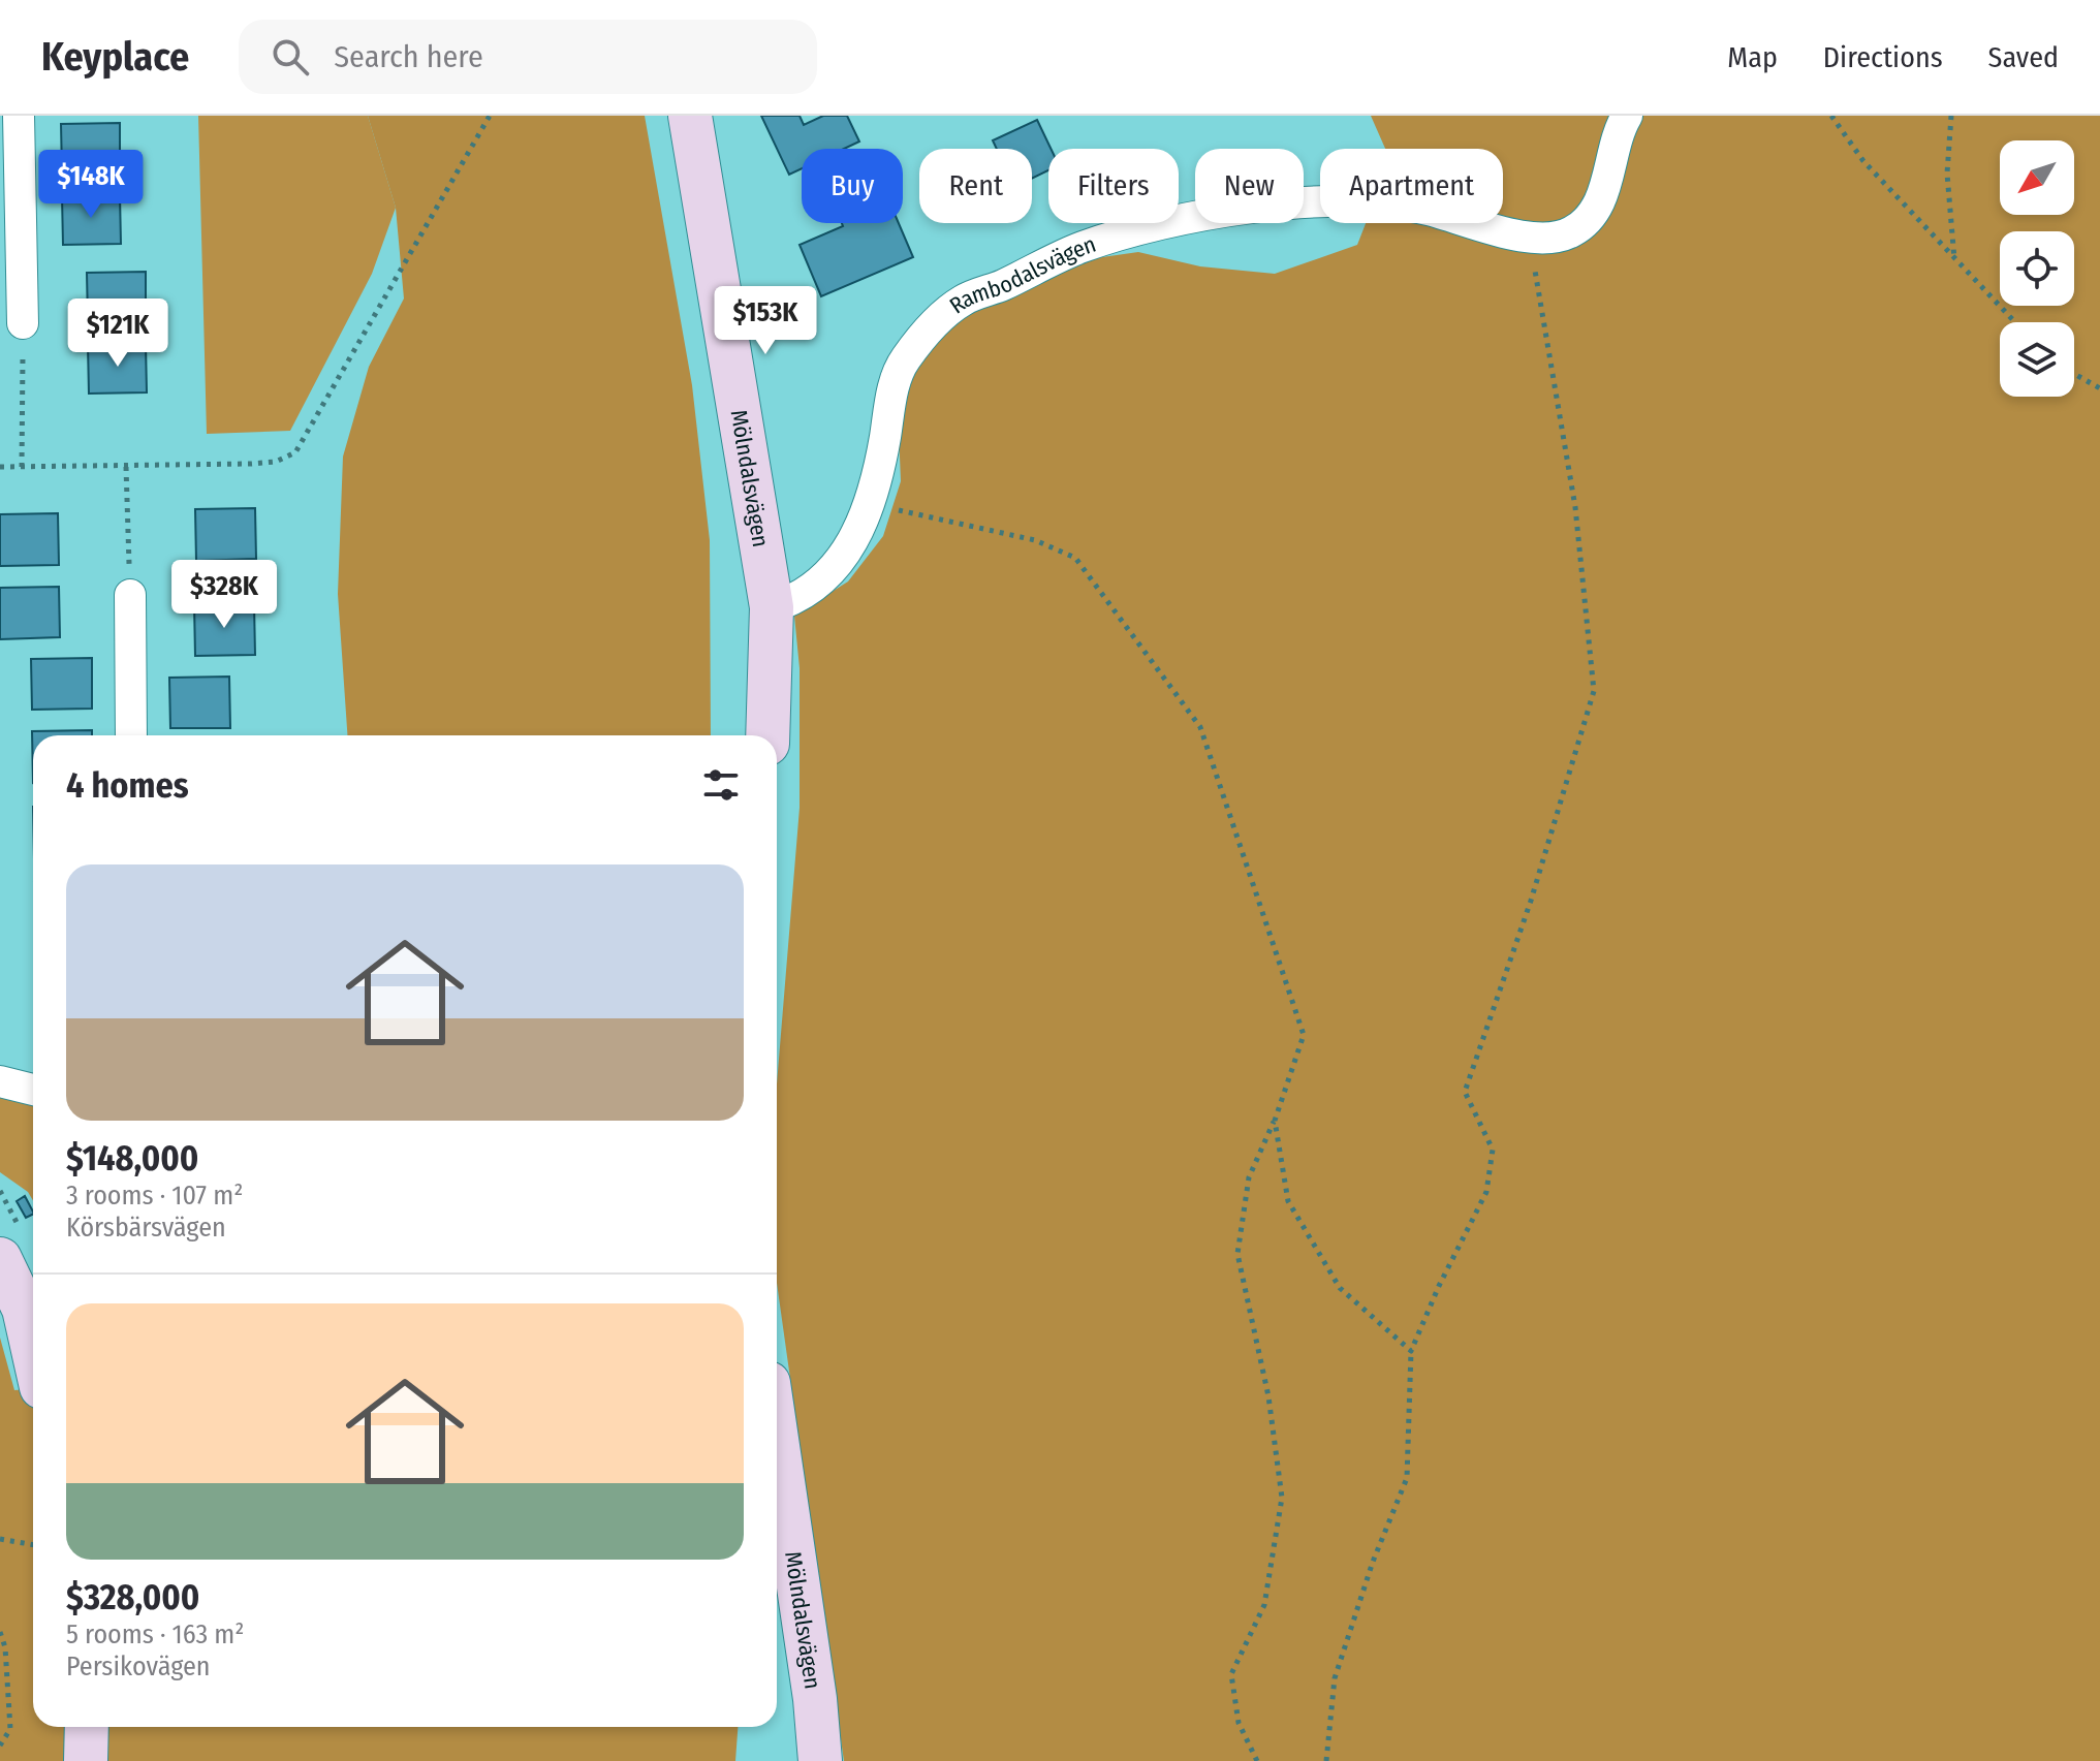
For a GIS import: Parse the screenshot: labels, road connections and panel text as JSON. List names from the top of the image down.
{
  "streets": {
    "street": ["Rambodalsvägen", "Mölndalsvägen"]
  },
  "crossings": [
    ["Rambodalsvägen", "Mölndalsvägen"]
  ],
  "north": "bottom left",
  "page": {
    "header": "Keyplace",
    "search": "Search here",
    "nav": ["Map", "Directions", "Saved"],
    "chip": [
      "Buy",
      "Rent",
      "Filters",
      "New",
      "Apartment"
    ],
    "price": [
      "$148K",
      "$153K",
      "$121K",
      "$328K"
    ],
    "heading": "4 homes",
    "list": [
      {
        "name": "$148,000",
        "note": "3 rooms · 107 m² · Körsbärsvägen"
      },
      {
        "name": "$328,000",
        "note": "5 rooms · 163 m² · Persikovägen"
      }
    ]
  }
}
